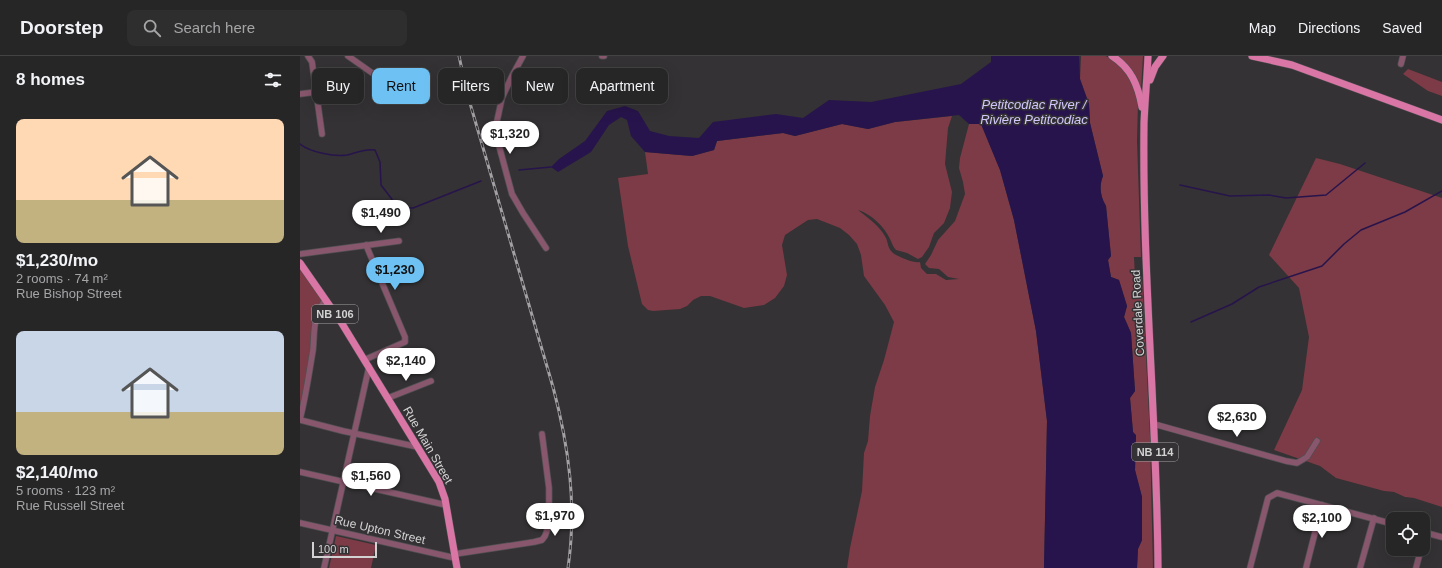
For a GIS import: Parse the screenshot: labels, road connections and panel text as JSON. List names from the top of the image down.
{
  "streets": {
    "main road": [
      "Coverdale Road",
      "NB 106",
      "Rue Main Street",
      "NB 114"
    ],
    "street": ["Rue Upton Street"]
  },
  "crossings": [
    ["Rue Main Street", "Rue Upton Street"]
  ],
  "water": ["Petitcodiac River / Rivière Petitcodiac"],
  "scale_bar": "100 m",
  "page": {
    "header": "Doorstep",
    "search": "Search here",
    "nav": ["Map", "Directions", "Saved"],
    "heading": "8 homes",
    "chip": [
      "Buy",
      "Rent",
      "Filters",
      "New",
      "Apartment"
    ],
    "list": [
      {
        "name": "$1,230/mo",
        "note": "2 rooms · 74 m² · Rue Bishop Street"
      },
      {
        "name": "$2,140/mo",
        "note": "5 rooms · 123 m² · Rue Russell Street"
      }
    ],
    "price": [
      "$1,320",
      "$1,490",
      "$1,230",
      "$2,140",
      "$2,630",
      "$1,560",
      "$1,970",
      "$2,100"
    ],
    "scale": "100 m"
  }
}
